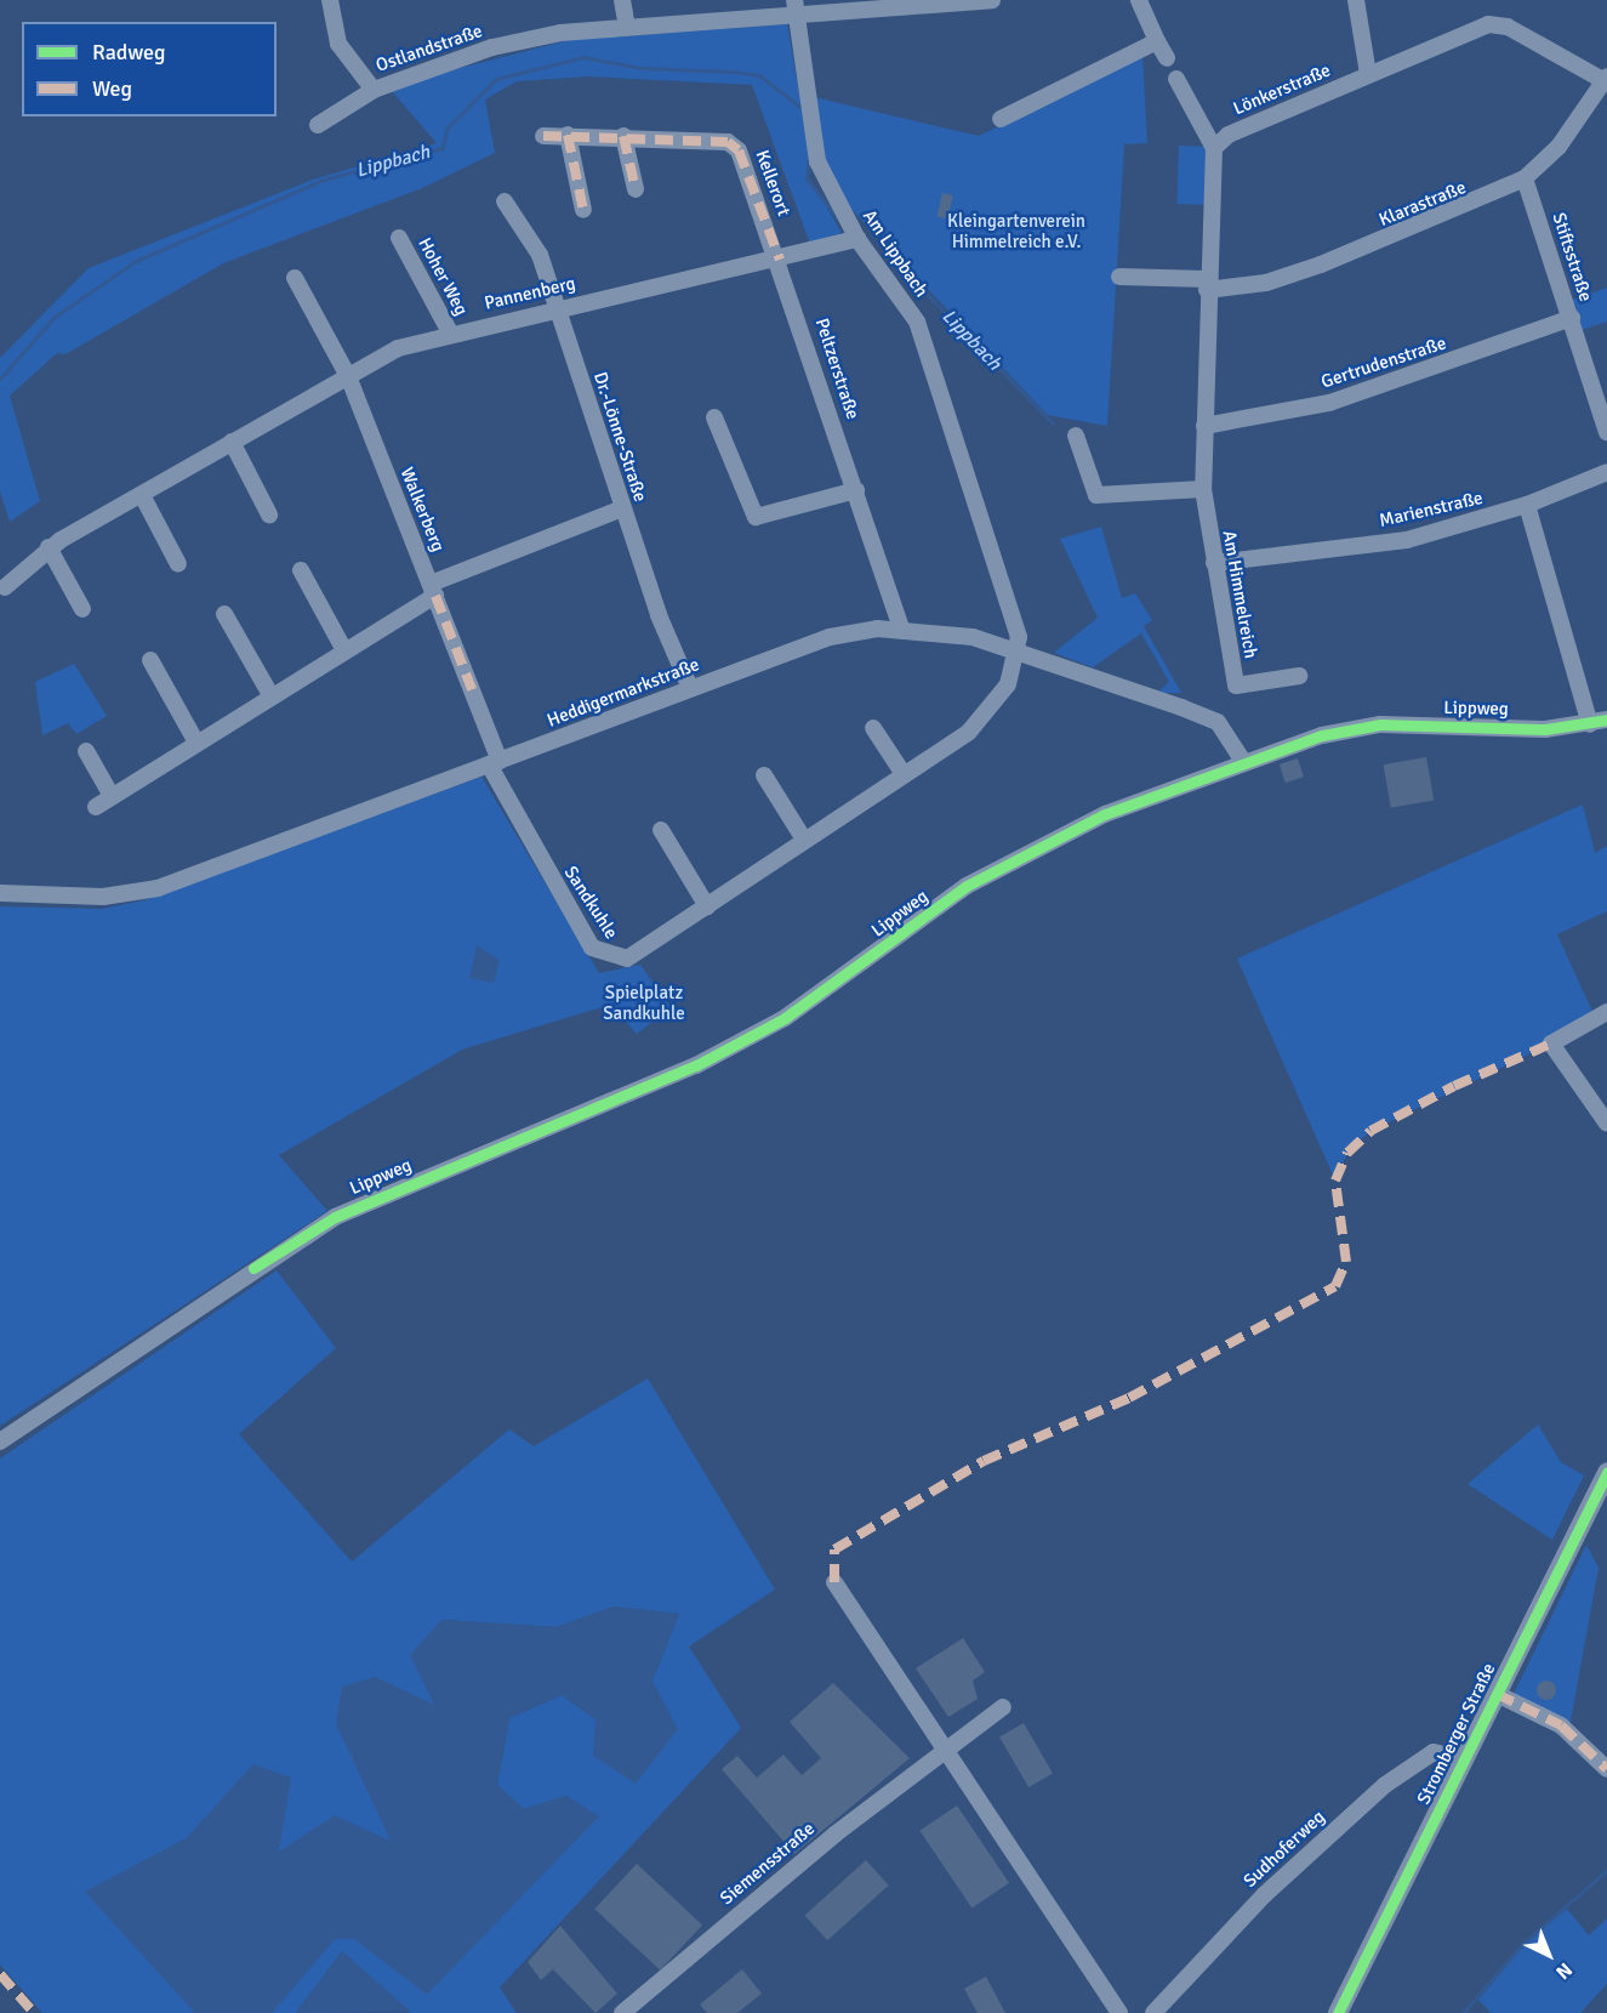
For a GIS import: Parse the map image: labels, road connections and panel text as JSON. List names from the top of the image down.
{
  "streets": {
    "main road": ["Stromberger Straße"],
    "street": [
      "Ostlandstraße",
      "Lönkerstraße",
      "Kellerort",
      "Klarastraße",
      "Am Lippbach",
      "Stiftsstraße",
      "Hoher Weg",
      "Pannenberg",
      "Gertrudenstraße",
      "Peltzerstraße",
      "Dr.-Lönne-Straße",
      "Walkerberg",
      "Marienstraße",
      "Am Himmelreich",
      "Heddigermarkstraße",
      "Lippweg",
      "Sandkuhle",
      "Sudhoferweg",
      "Siemensstraße"
    ]
  },
  "crossings": [
    ["Ostlandstraße", "Am Lippbach"],
    ["Lönkerstraße", "Klarastraße"],
    ["Lönkerstraße", "Am Himmelreich"],
    ["Kellerort", "Pannenberg"],
    ["Kellerort", "Peltzerstraße"],
    ["Klarastraße", "Stiftsstraße"],
    ["Klarastraße", "Am Himmelreich"],
    ["Am Lippbach", "Pannenberg"],
    ["Am Lippbach", "Heddigermarkstraße"],
    ["Am Lippbach", "Sandkuhle"],
    ["Stiftsstraße", "Gertrudenstraße"],
    ["Hoher Weg", "Pannenberg"],
    ["Pannenberg", "Peltzerstraße"],
    ["Pannenberg", "Dr.-Lönne-Straße"],
    ["Pannenberg", "Walkerberg"],
    ["Gertrudenstraße", "Am Himmelreich"],
    ["Peltzerstraße", "Heddigermarkstraße"],
    ["Dr.-Lönne-Straße", "Heddigermarkstraße"],
    ["Walkerberg", "Heddigermarkstraße"],
    ["Walkerberg", "Sandkuhle"],
    ["Marienstraße", "Am Himmelreich"],
    ["Heddigermarkstraße", "Lippweg"],
    ["Heddigermarkstraße", "Sandkuhle"],
    ["Stromberger Straße", "Sudhoferweg"]
  ],
  "water": ["Lippbach"],
  "parks": ["Kleingartenverein Himmelreich e.V.", "Spielplatz Sandkuhle"],
  "legend": ["Radweg", "Weg"],
  "north": "bottom right"
}
